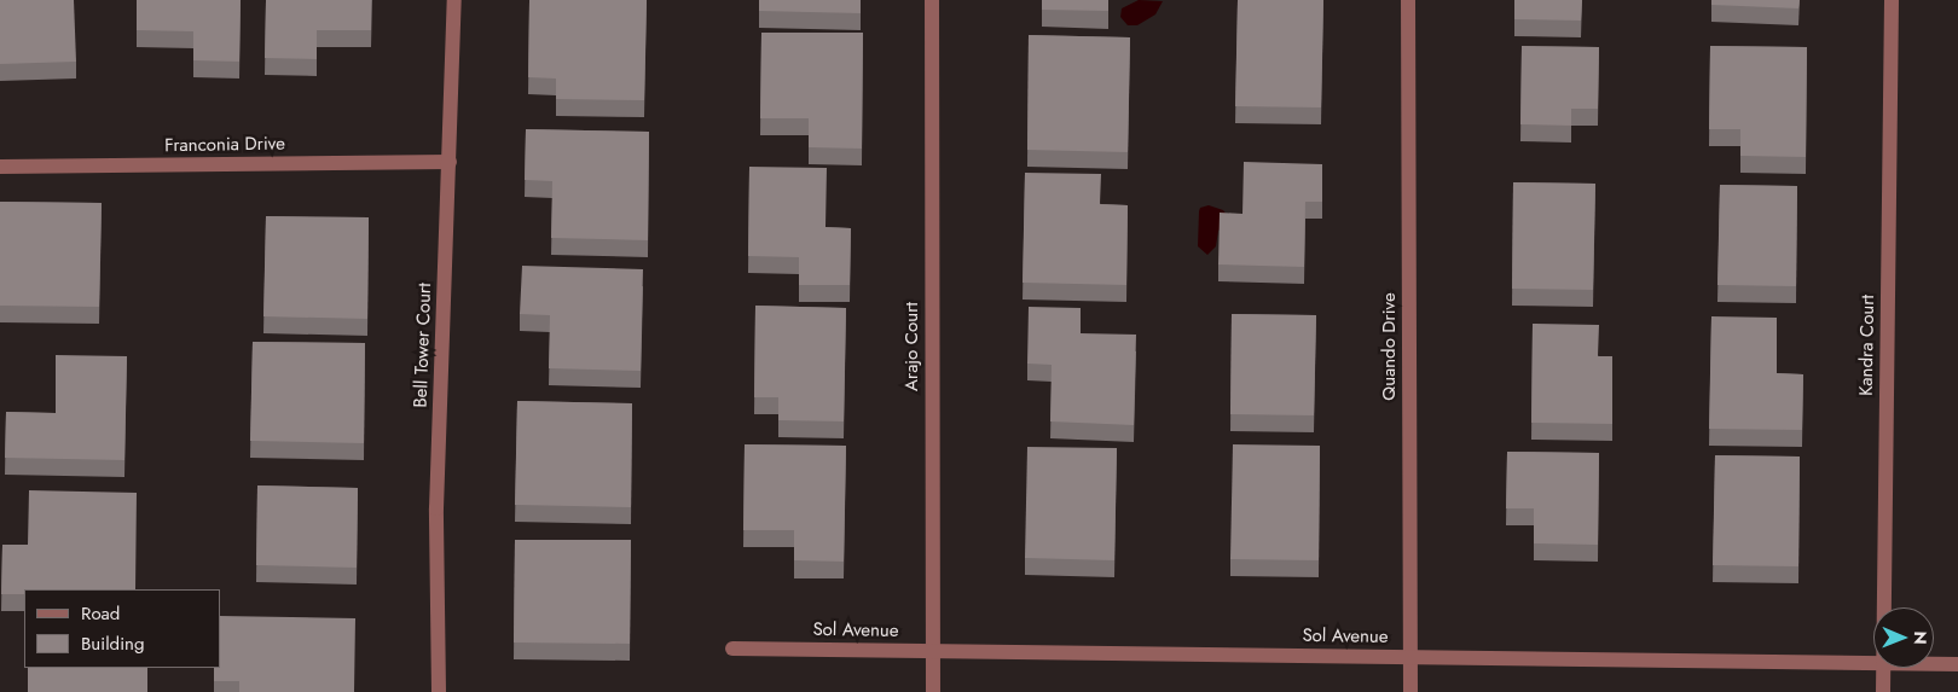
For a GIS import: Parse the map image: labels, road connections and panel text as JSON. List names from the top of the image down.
{
  "streets": {
    "street": [
      "Franconia Drive",
      "Bell Tower Court",
      "Kandra Court",
      "Arajo Court",
      "Quando Drive",
      "Sol Avenue"
    ]
  },
  "crossings": [
    ["Franconia Drive", "Bell Tower Court"],
    ["Arajo Court", "Sol Avenue"],
    ["Quando Drive", "Sol Avenue"]
  ],
  "legend": ["Road", "Building"],
  "north": "right"
}
